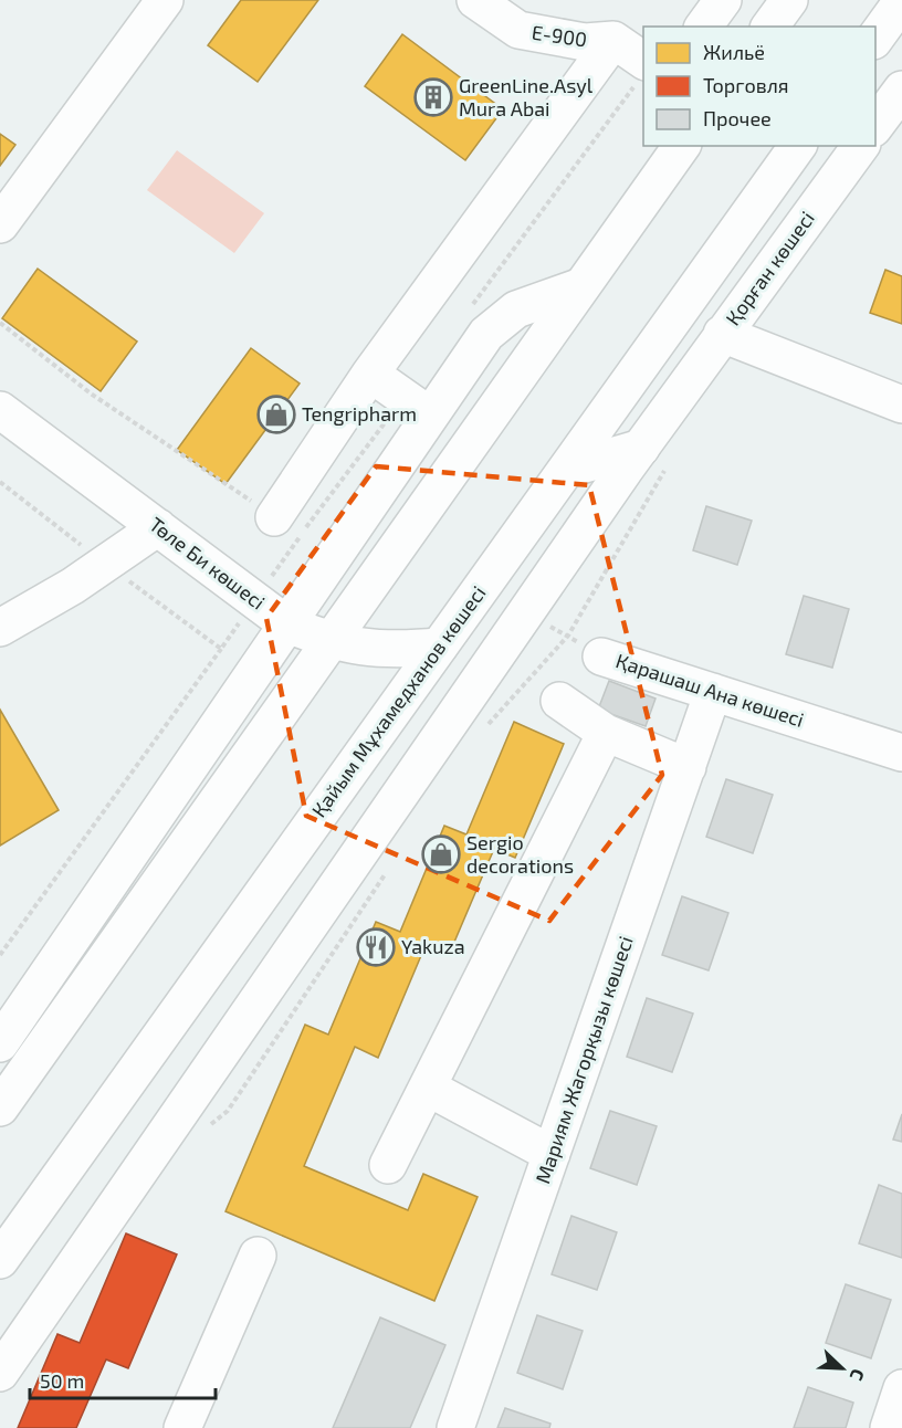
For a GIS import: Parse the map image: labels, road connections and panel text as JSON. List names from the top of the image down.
{
  "streets": {
    "street": [
      "E-900",
      "Қорған көшесі",
      "Төле Би көшесі",
      "Қарашаш Ана көшесі",
      "Қайым Мұхамедханов көшесі",
      "Мариям Жагорқызы көшесі"
    ]
  },
  "crossings": [
    ["Төле Би көшесі", "Қайым Мұхамедханов көшесі"],
    ["Қарашаш Ана көшесі", "Мариям Жагорқызы көшесі"]
  ],
  "places": {
    "building": ["GreenLine.Asyl Mura Abai"],
    "shop": ["Tengripharm", "Sergio decorations"],
    "restaurant": ["Yakuza"]
  },
  "legend": ["Жильё", "Торговля", "Прочее"],
  "scale_bar": "50 m",
  "north": "bottom right"
}
